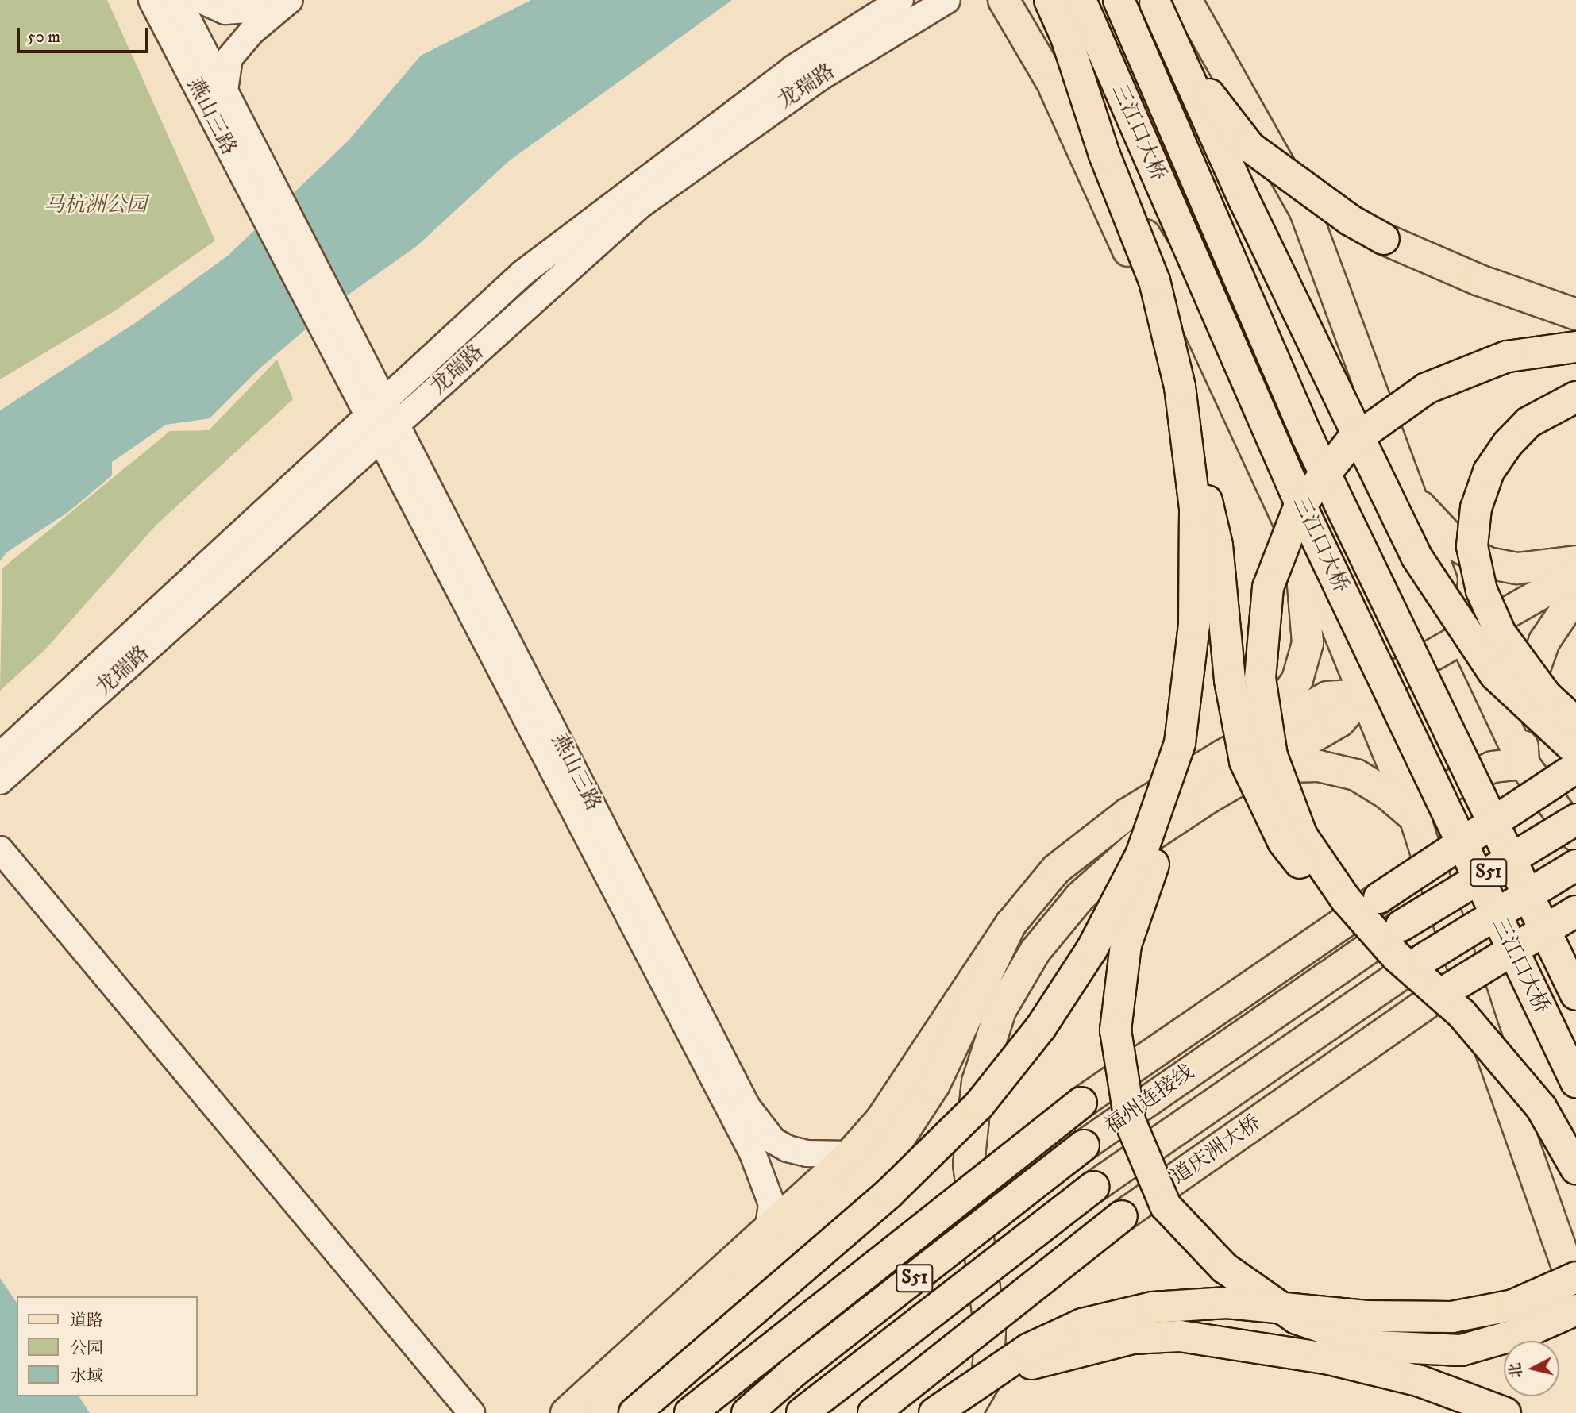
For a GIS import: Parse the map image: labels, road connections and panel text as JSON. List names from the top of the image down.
{
  "streets": {
    "main road": [
      "三江口大桥",
      "S51",
      "福州连接线",
      "道庆洲大桥"
    ],
    "street": ["龙瑞路", "燕山三路"]
  },
  "crossings": [
    ["龙瑞路", "燕山三路"]
  ],
  "parks": ["马杭洲公园"],
  "legend": ["道路", "公园", "水域"],
  "scale_bar": "50 m",
  "north": "left"
}
